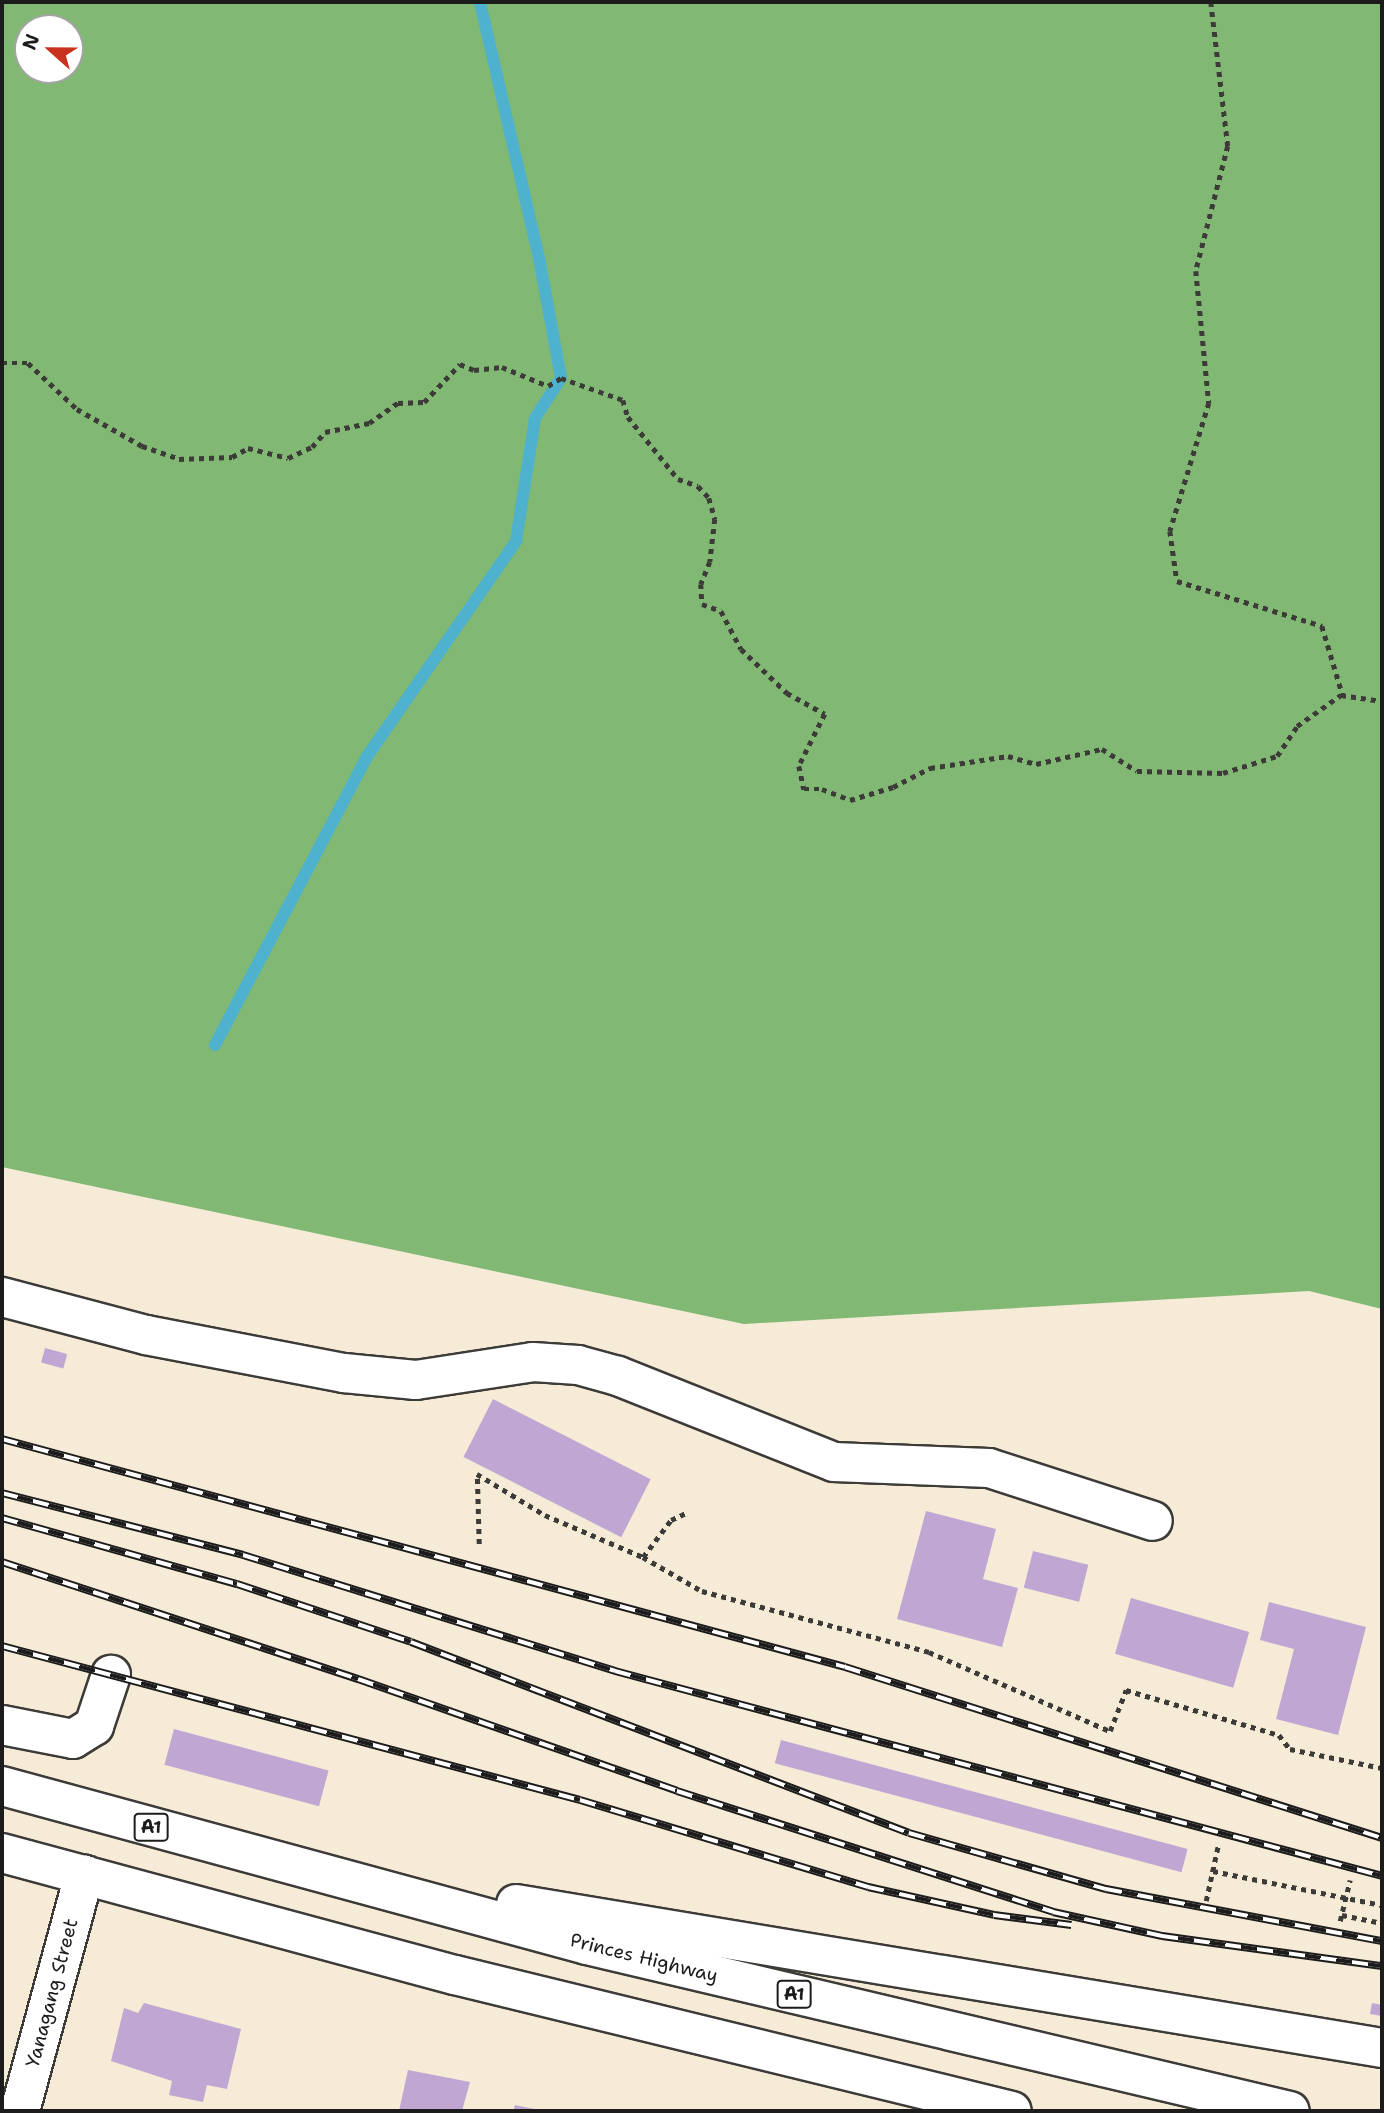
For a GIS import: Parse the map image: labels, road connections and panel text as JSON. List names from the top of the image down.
{
  "streets": {
    "main road": ["A1", "Princes Highway", "Yanagang Street"]
  },
  "north": "left"
}
